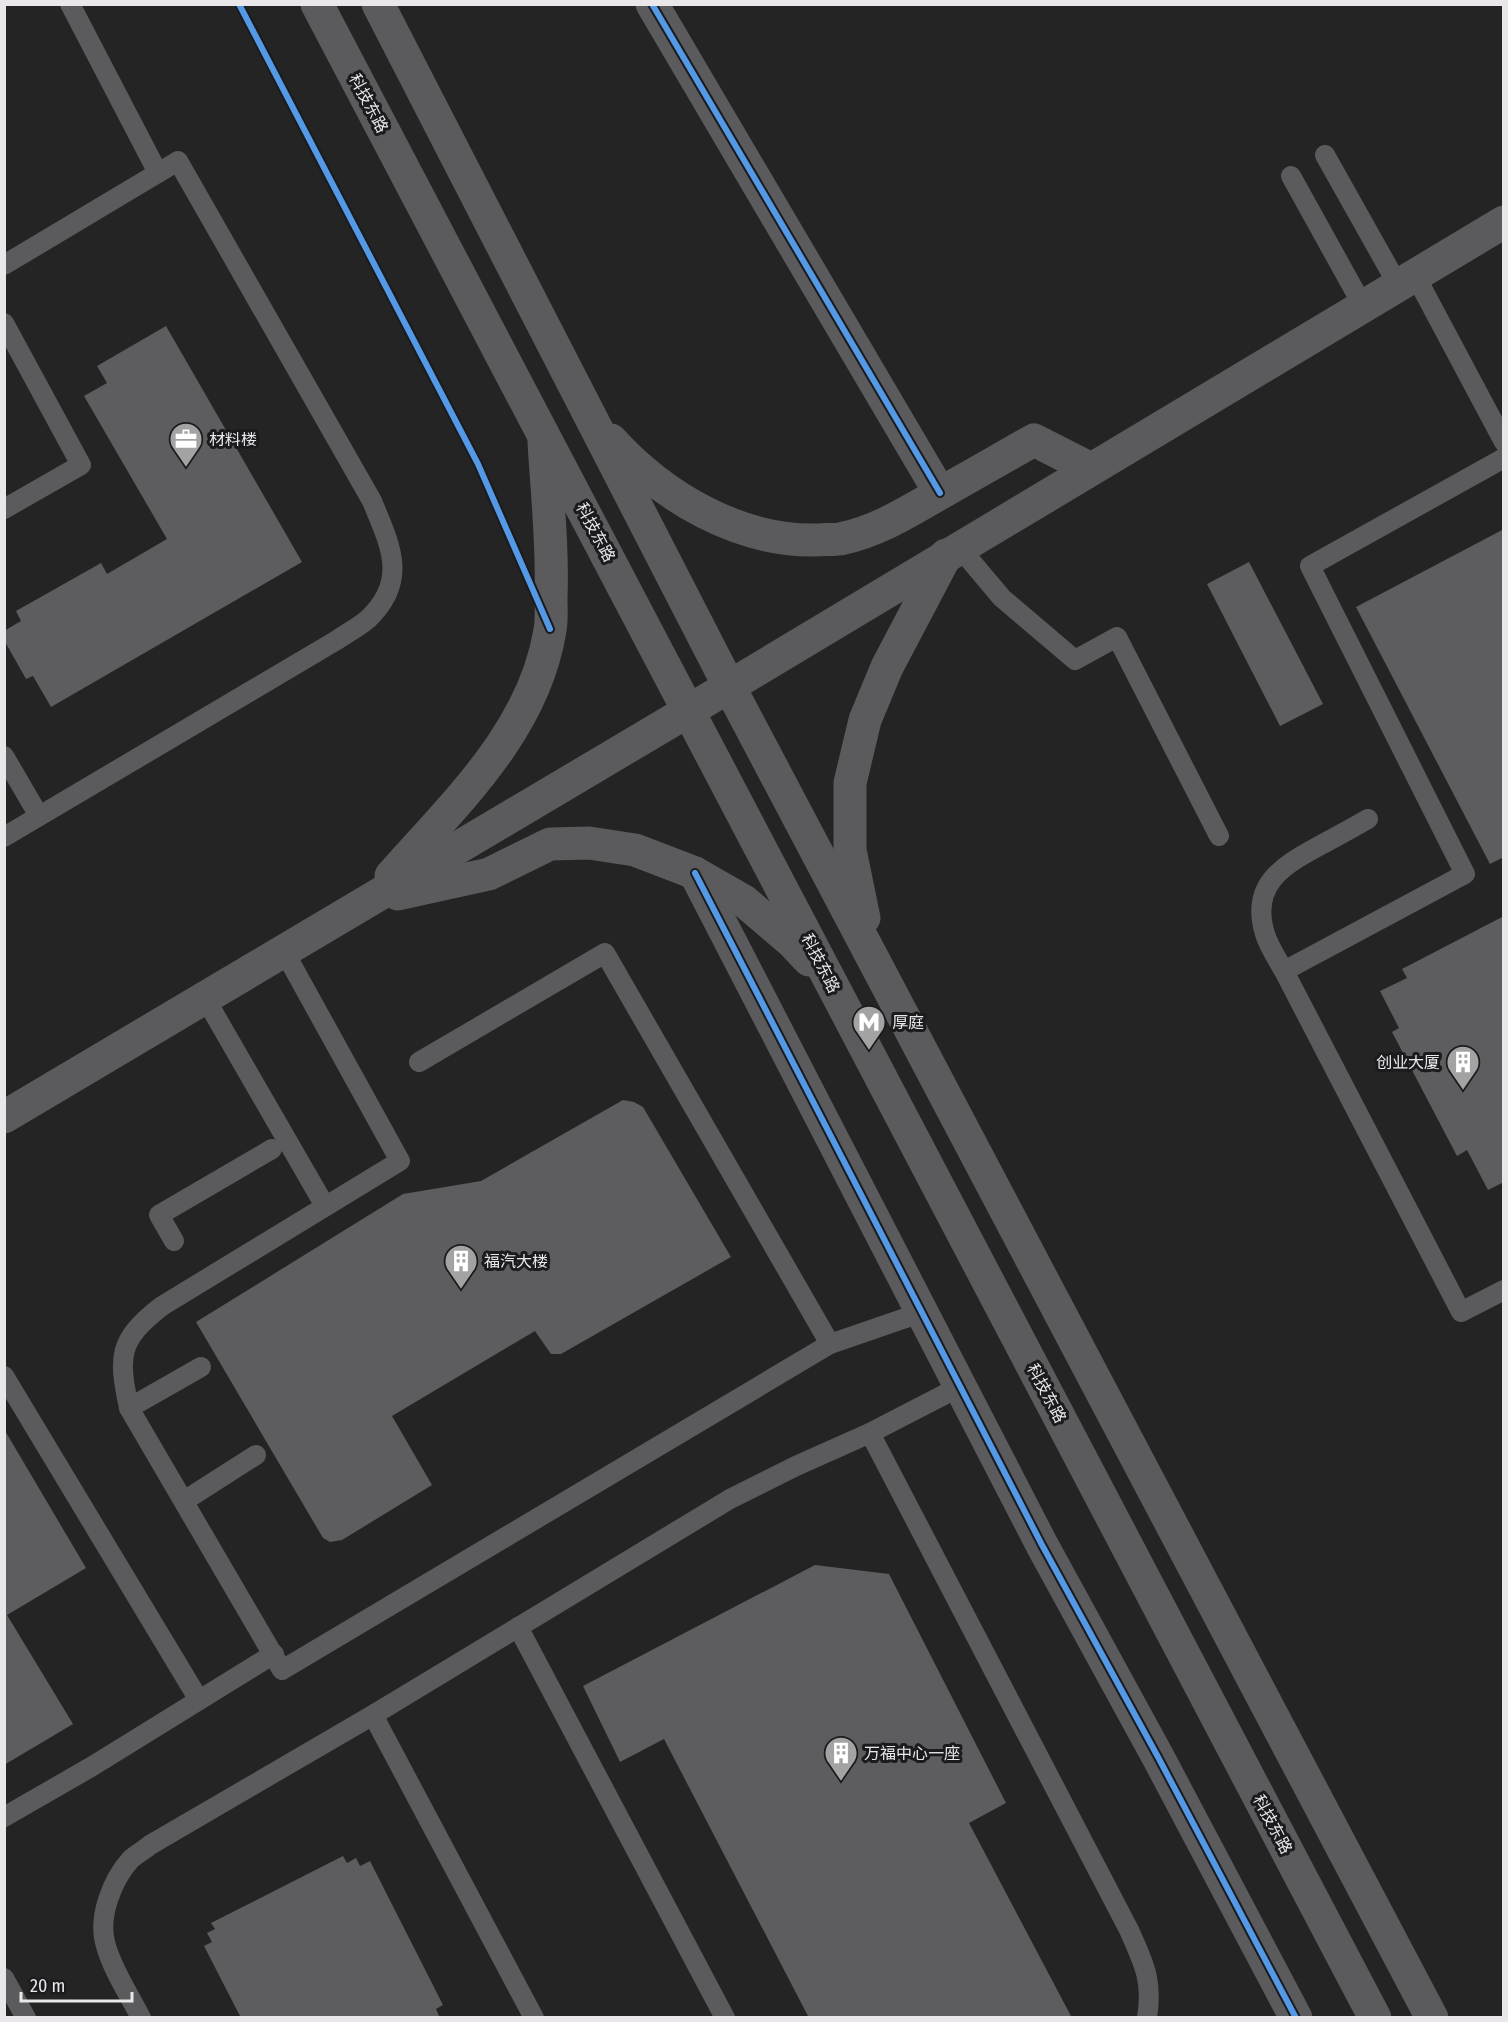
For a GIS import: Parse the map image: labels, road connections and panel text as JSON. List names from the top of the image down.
{
  "streets": {
    "main road": ["科技东路"]
  },
  "places": {
    "office": ["材料楼"],
    "metro station": ["厚庭"],
    "building": ["创业大厦", "福汽大楼", "万福中心一座"]
  },
  "scale_bar": "20 m"
}
